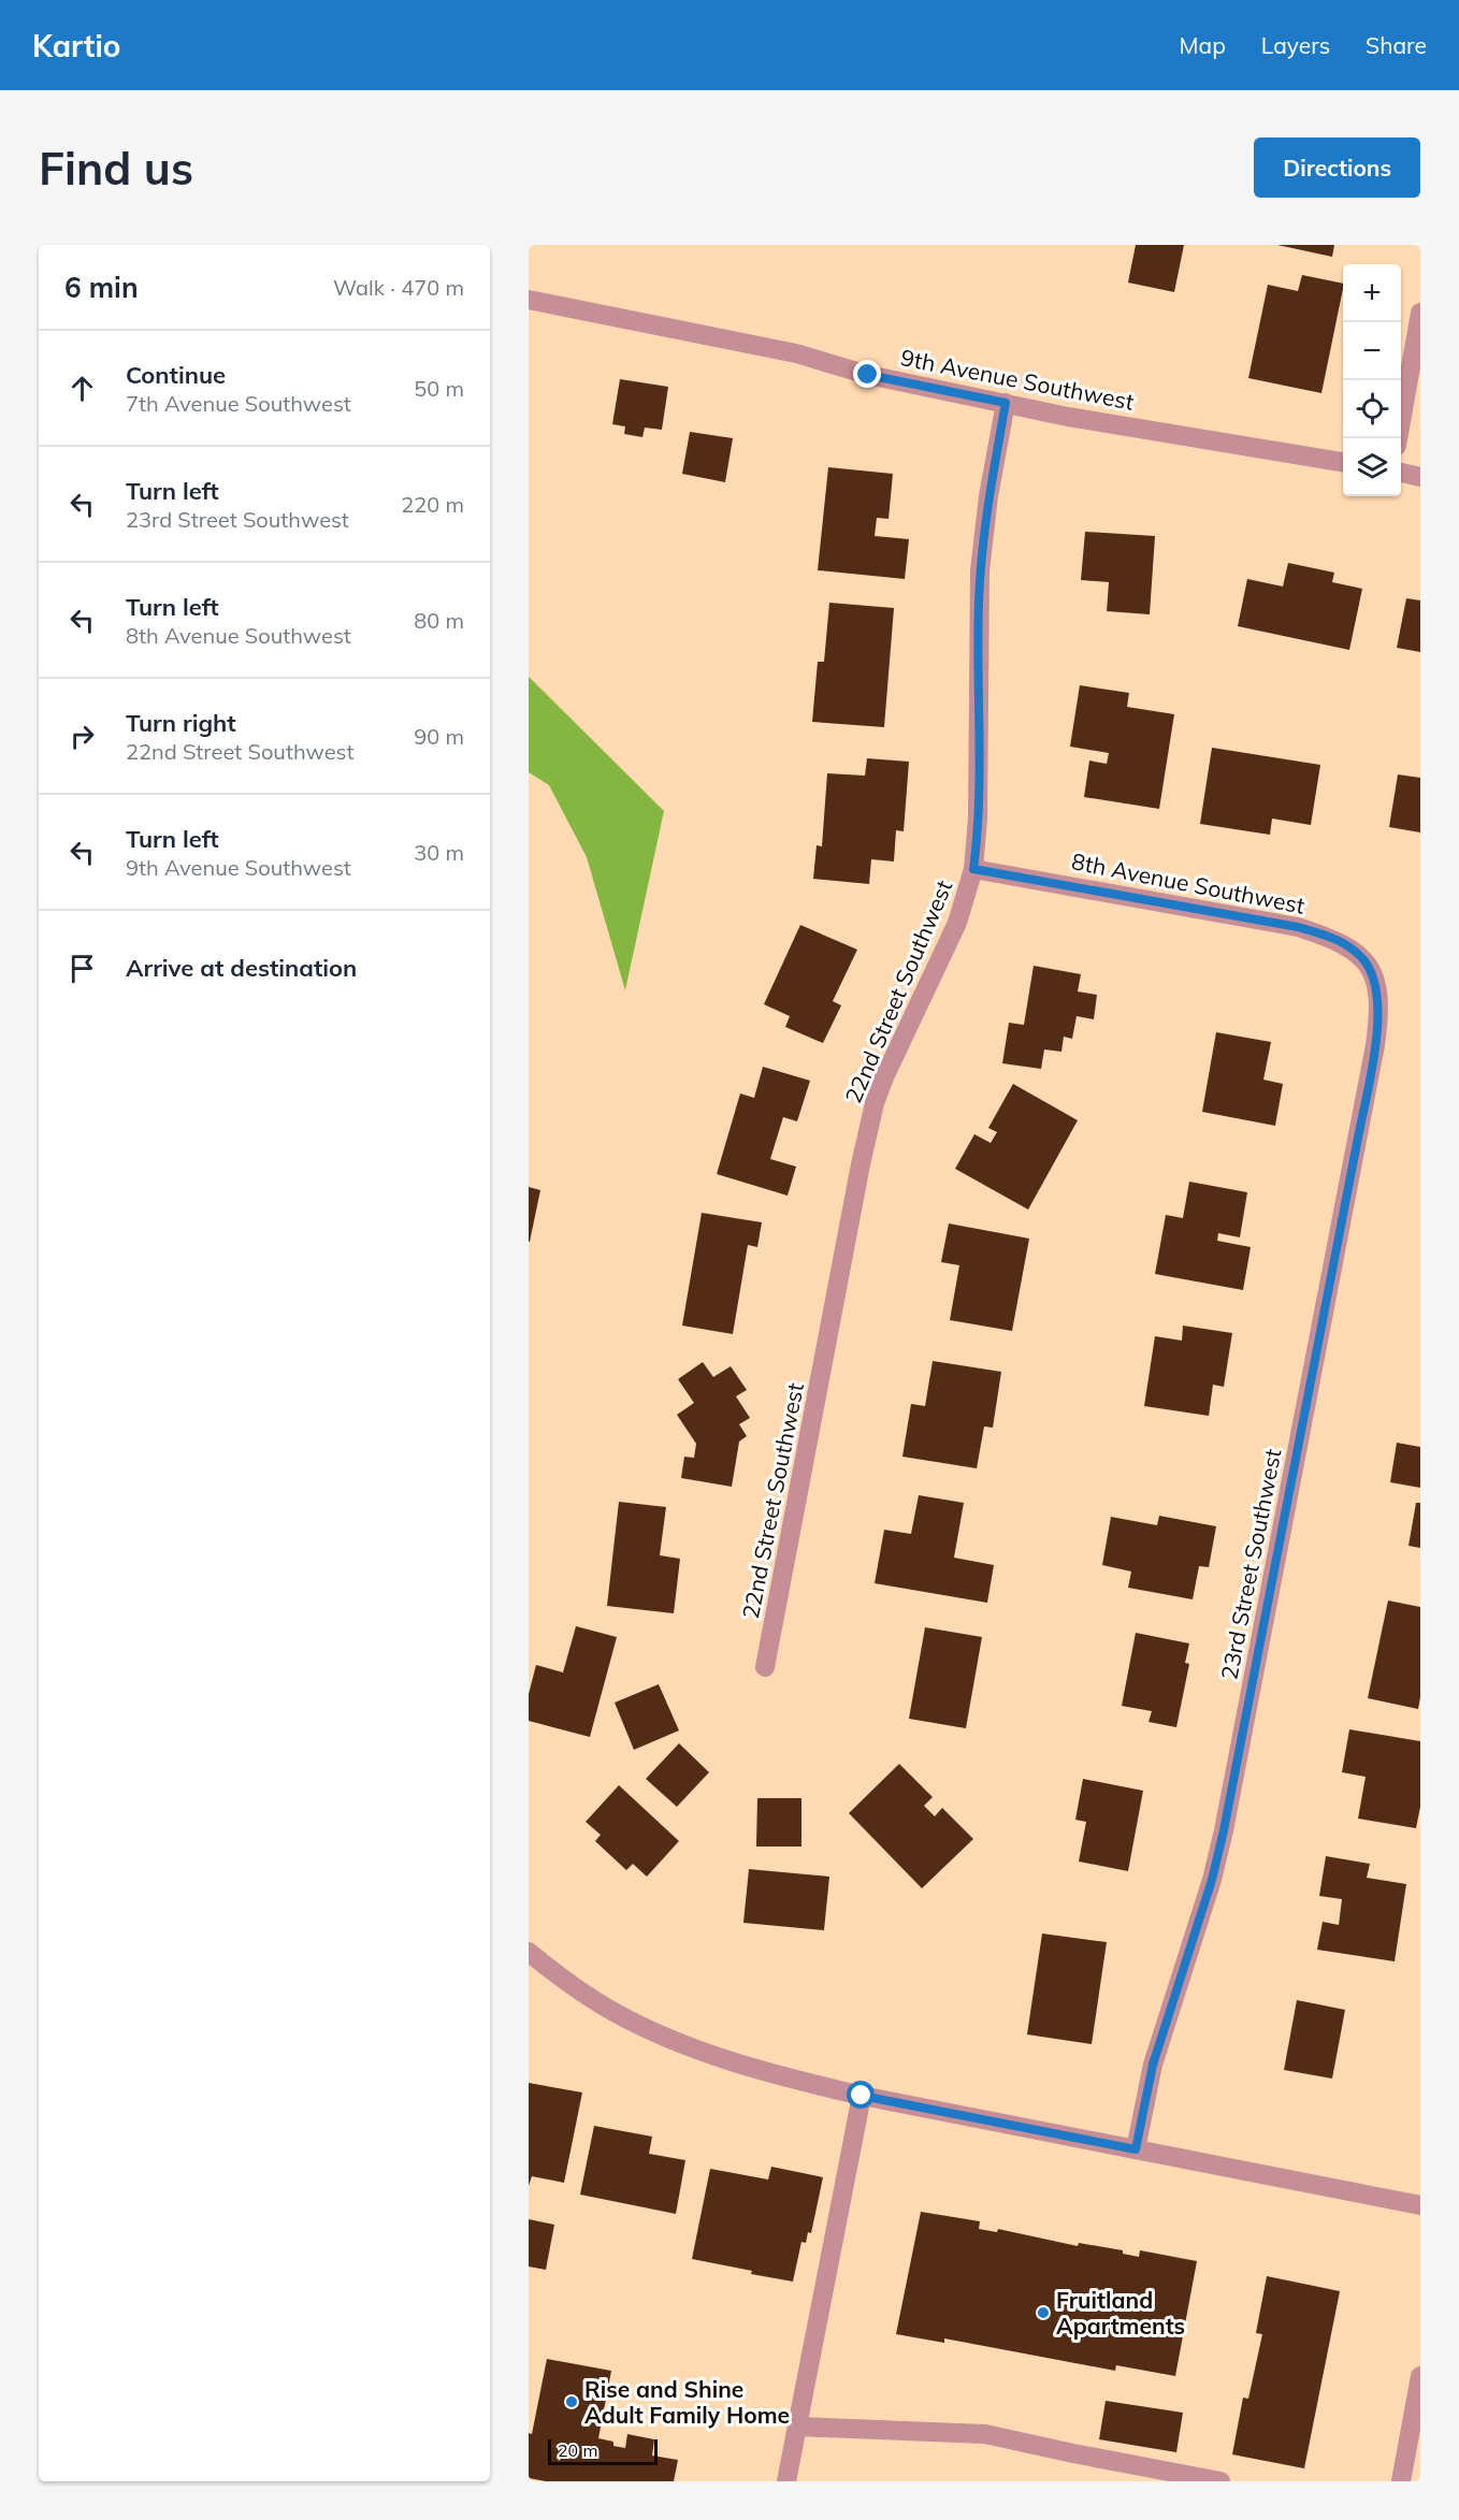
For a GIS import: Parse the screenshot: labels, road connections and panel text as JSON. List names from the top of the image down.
{
  "streets": {
    "street": [
      "9th Avenue Southwest",
      "8th Avenue Southwest",
      "22nd Street Southwest",
      "23rd Street Southwest"
    ]
  },
  "crossings": [
    ["9th Avenue Southwest", "22nd Street Southwest"],
    ["8th Avenue Southwest", "22nd Street Southwest"],
    ["8th Avenue Southwest", "23rd Street Southwest"]
  ],
  "places": ["Fruitland Apartments", "Rise and Shine Adult Family Home"],
  "scale_bar": "20 m",
  "page": {
    "header": "Kartio",
    "nav": ["Map", "Layers", "Share"],
    "buttons": "Directions",
    "title": "Find us",
    "heading": ["6 min", "Walk · 470 m"],
    "map_buttons": ["+", "−"],
    "list": [
      ["Continue", "7th Avenue Southwest", "50 m"],
      ["Turn left", "23rd Street Southwest", "220 m"],
      ["Turn left", "8th Avenue Southwest", "80 m"],
      ["Turn right", "22nd Street Southwest", "90 m"],
      ["Turn left", "9th Avenue Southwest", "30 m"],
      "Arrive at destination"
    ],
    "scale": "20 m"
  }
}
